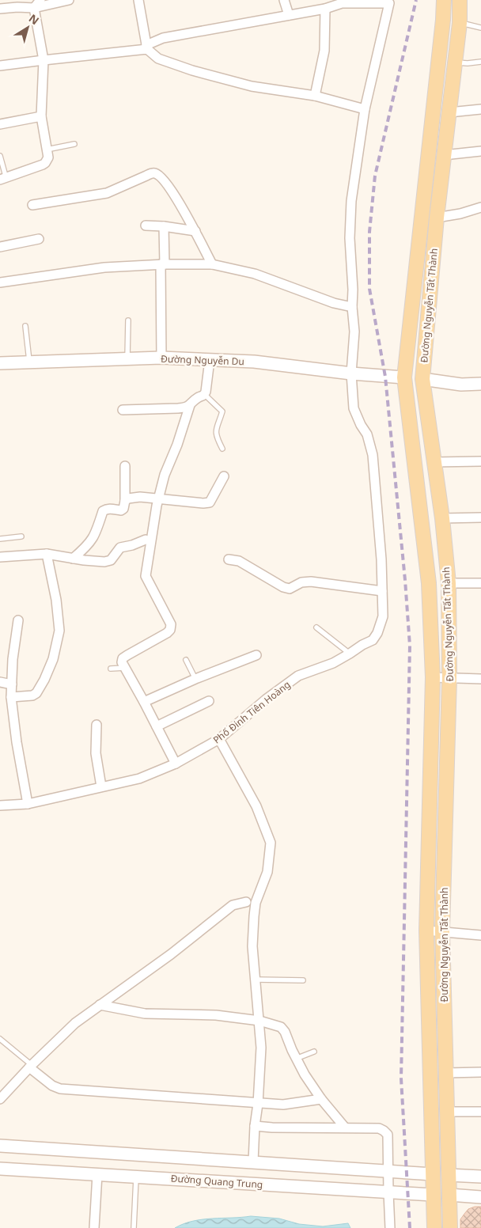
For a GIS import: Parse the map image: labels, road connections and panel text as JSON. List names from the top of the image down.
{
  "streets": {
    "main road": ["Đường Nguyễn Tất Thành", "Đường Nguyễn Du", "Đường Quang Trung"],
    "street": ["Phố Đinh Tiên Hoàng"]
  },
  "crossings": [
    ["Đường Nguyễn Tất Thành", "Đường Nguyễn Du"],
    ["Đường Nguyễn Tất Thành", "Đường Quang Trung"],
    ["Đường Nguyễn Du", "Phố Đinh Tiên Hoàng"]
  ],
  "north": "top right"
}
